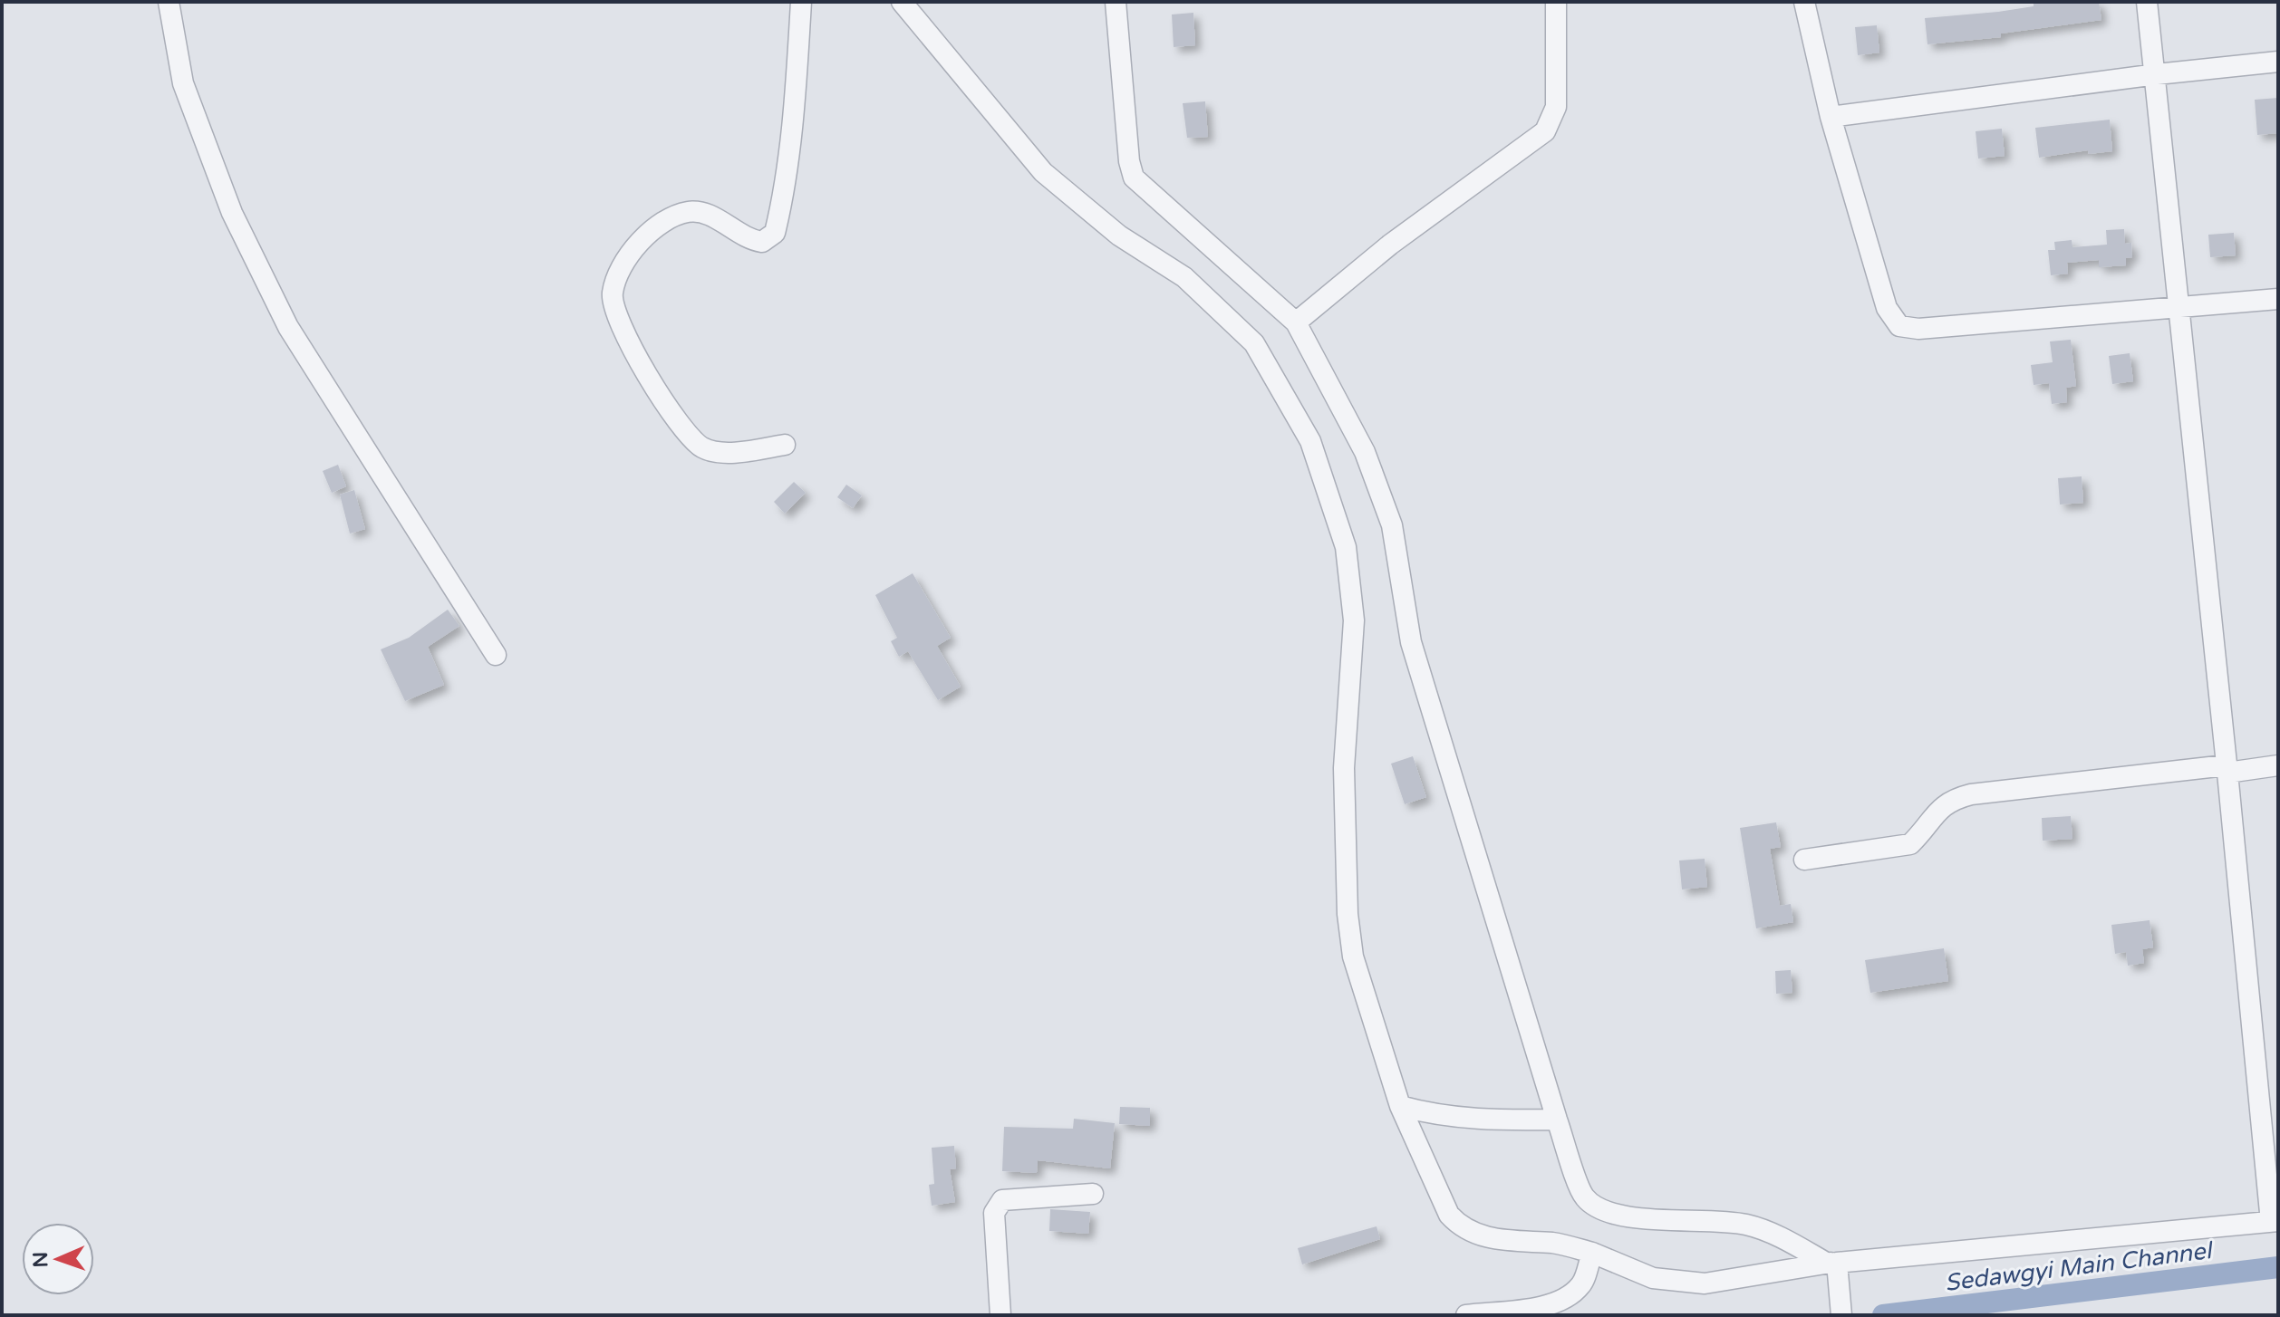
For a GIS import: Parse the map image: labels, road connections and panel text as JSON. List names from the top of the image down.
{
  "water": ["Sedawgyi Main Channel"],
  "north": "left"
}
